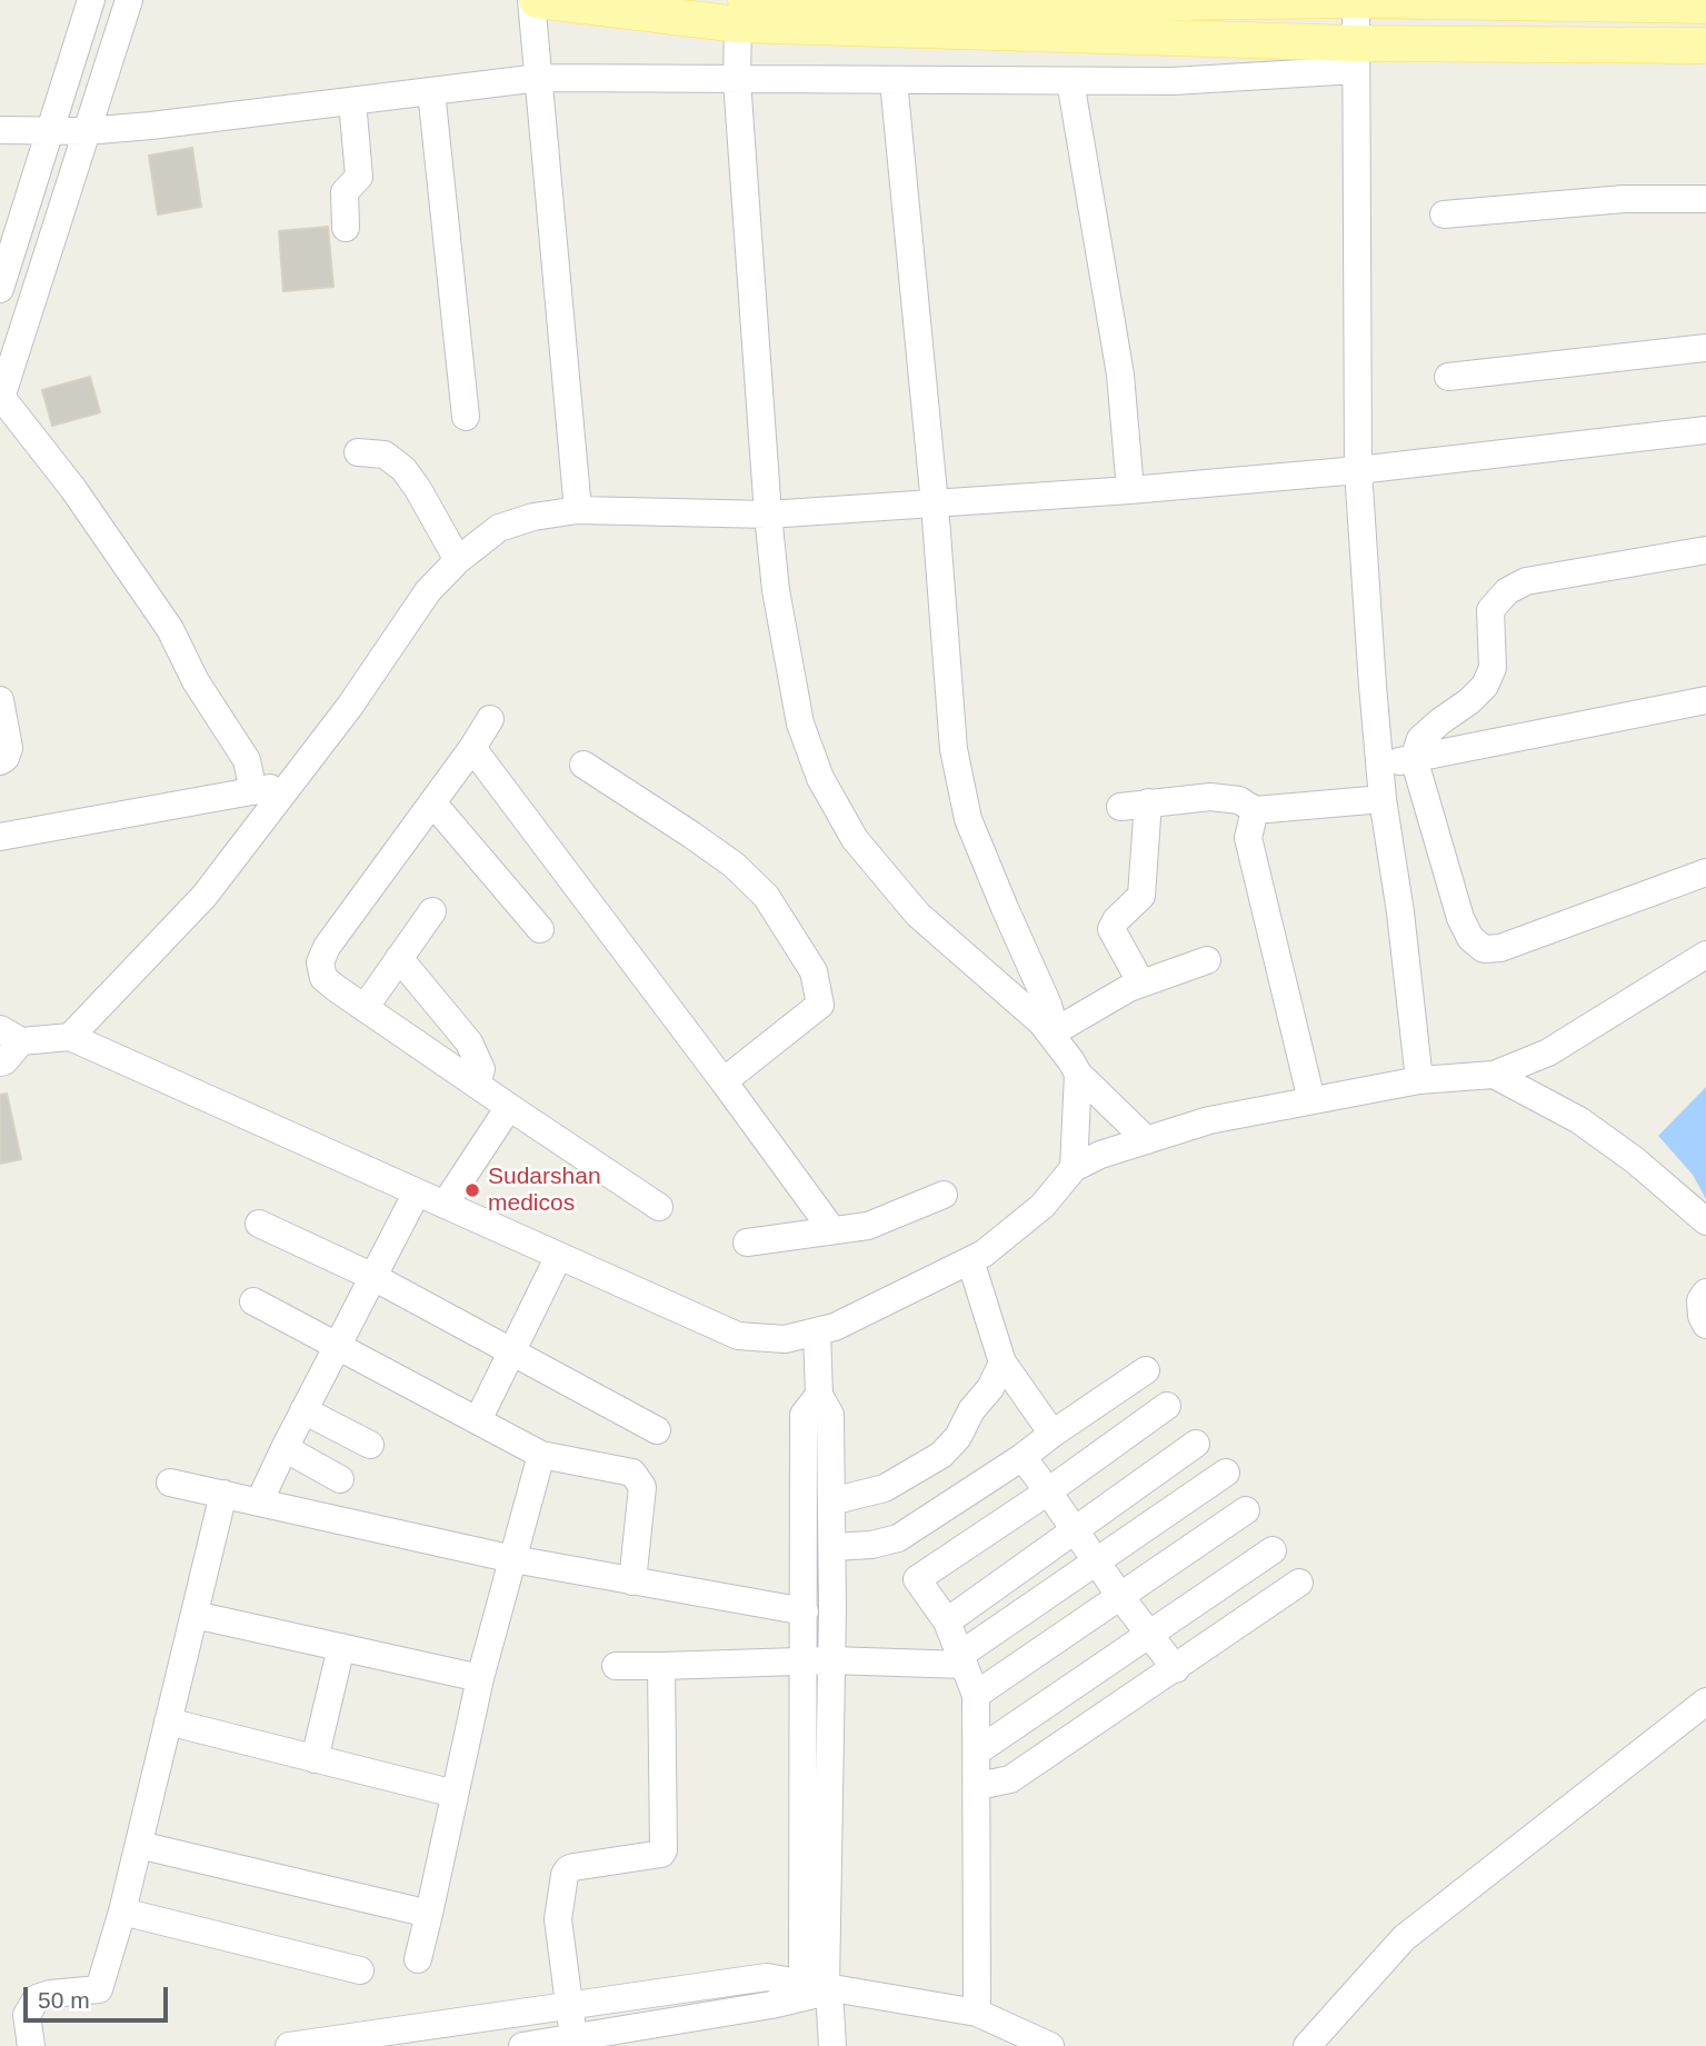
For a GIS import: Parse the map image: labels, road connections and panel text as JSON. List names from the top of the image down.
{
  "places": ["Sudarshan medicos"],
  "scale_bar": "50 m"
}
